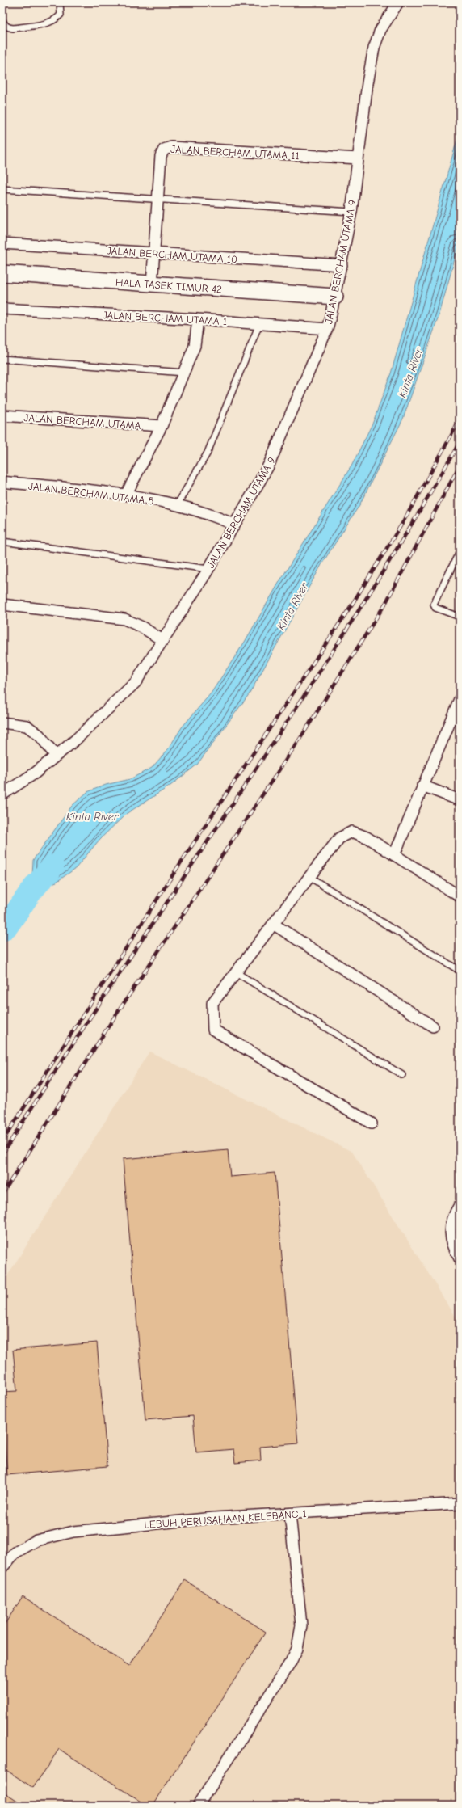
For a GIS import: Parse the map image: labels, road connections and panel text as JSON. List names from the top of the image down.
{
  "streets": {
    "street": [
      "JALAN BERCHAM UTAMA 11",
      "JALAN BERCHAM UTAMA 10",
      "JALAN BERCHAM UTAMA 9",
      "HALA TASEK TIMUR 42",
      "JALAN BERCHAM UTAMA 1",
      "JALAN BERCHAM UTAMA",
      "JALAN BERCHAM UTAMA 5",
      "LEBUH PERUSAHAAN KELEBANG 1"
    ]
  },
  "crossings": [
    ["JALAN BERCHAM UTAMA 11", "JALAN BERCHAM UTAMA 9"],
    ["JALAN BERCHAM UTAMA 10", "JALAN BERCHAM UTAMA 9"],
    ["JALAN BERCHAM UTAMA 9", "HALA TASEK TIMUR 42"],
    ["JALAN BERCHAM UTAMA 9", "JALAN BERCHAM UTAMA 1"],
    ["JALAN BERCHAM UTAMA 9", "JALAN BERCHAM UTAMA 5"]
  ],
  "water": ["Kinta River"]
}
